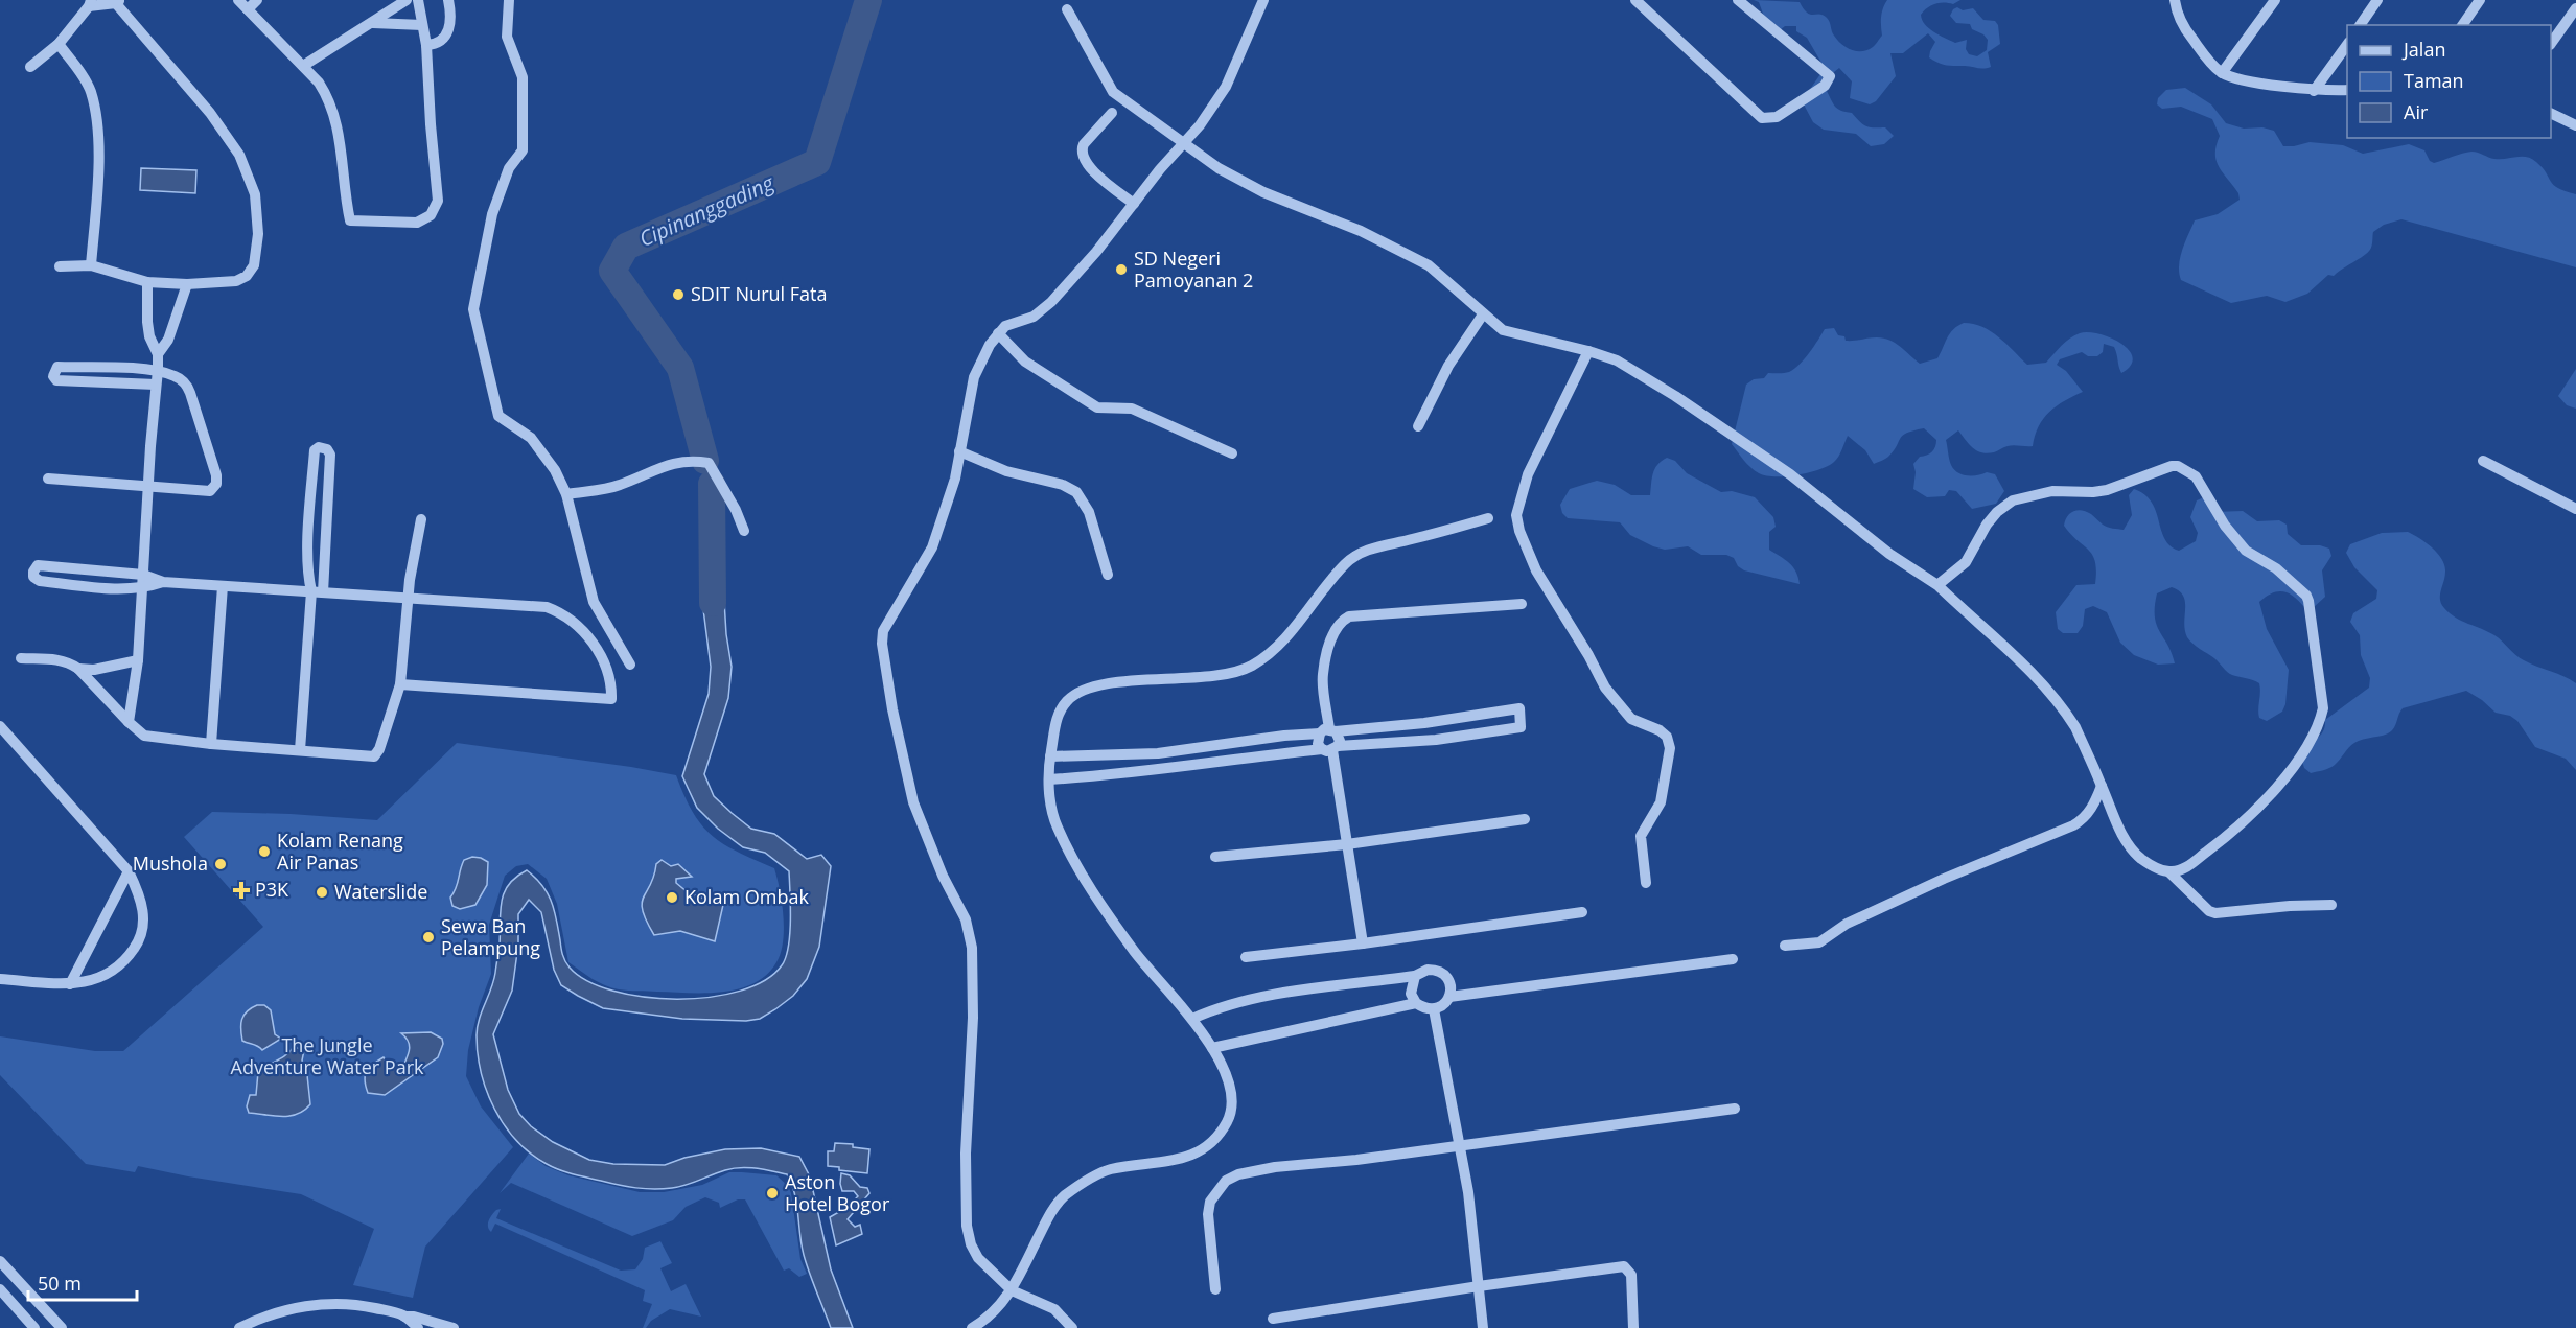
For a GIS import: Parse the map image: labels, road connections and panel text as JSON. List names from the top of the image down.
{
  "water": ["Cipinanggading"],
  "parks": ["The Jungle Adventure Water Park"],
  "places": {
    "other": [
      "SD Negeri Pamoyanan 2",
      "SDIT Nurul Fata",
      "Kolam Renang Air Panas",
      "Mushola",
      "Waterslide",
      "Kolam Ombak",
      "Sewa Ban Pelampung",
      "Aston Hotel Bogor"
    ],
    "health": ["P3K"]
  },
  "legend": ["Jalan", "Taman", "Air"],
  "scale_bar": "50 m"
}
